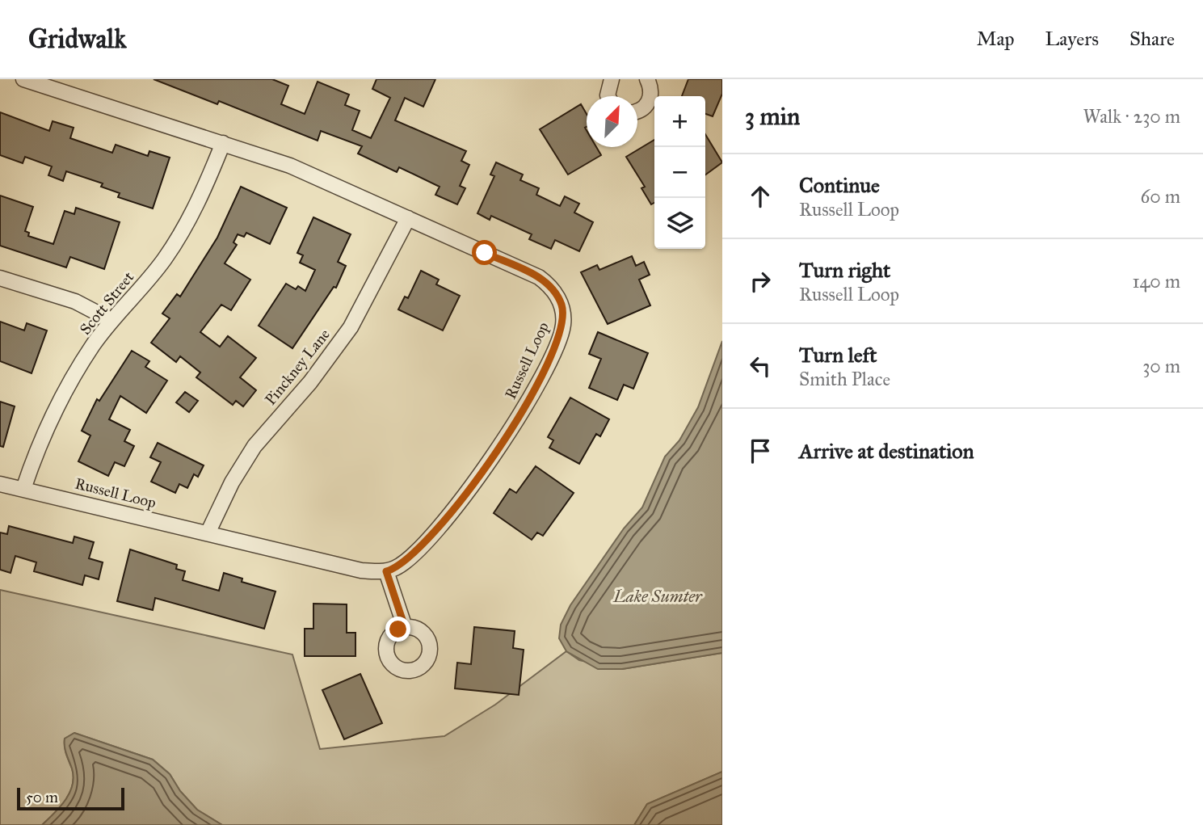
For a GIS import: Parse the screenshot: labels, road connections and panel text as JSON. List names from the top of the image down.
{
  "streets": {
    "street": ["Scott Street", "Russell Loop", "Pinckney Lane"]
  },
  "crossings": [
    ["Scott Street", "Russell Loop"],
    ["Russell Loop", "Pinckney Lane"]
  ],
  "water": ["Lake Sumter"],
  "scale_bar": "50 m",
  "north": "top right",
  "page": {
    "header": "Gridwalk",
    "nav": ["Map", "Layers", "Share"],
    "heading": ["3 min", "Walk · 230 m"],
    "map_buttons": ["+", "−"],
    "list": [
      ["Continue", "Russell Loop", "60 m"],
      ["Turn right", "Russell Loop", "140 m"],
      ["Turn left", "Smith Place", "30 m"],
      "Arrive at destination"
    ],
    "scale": "50 m"
  }
}
